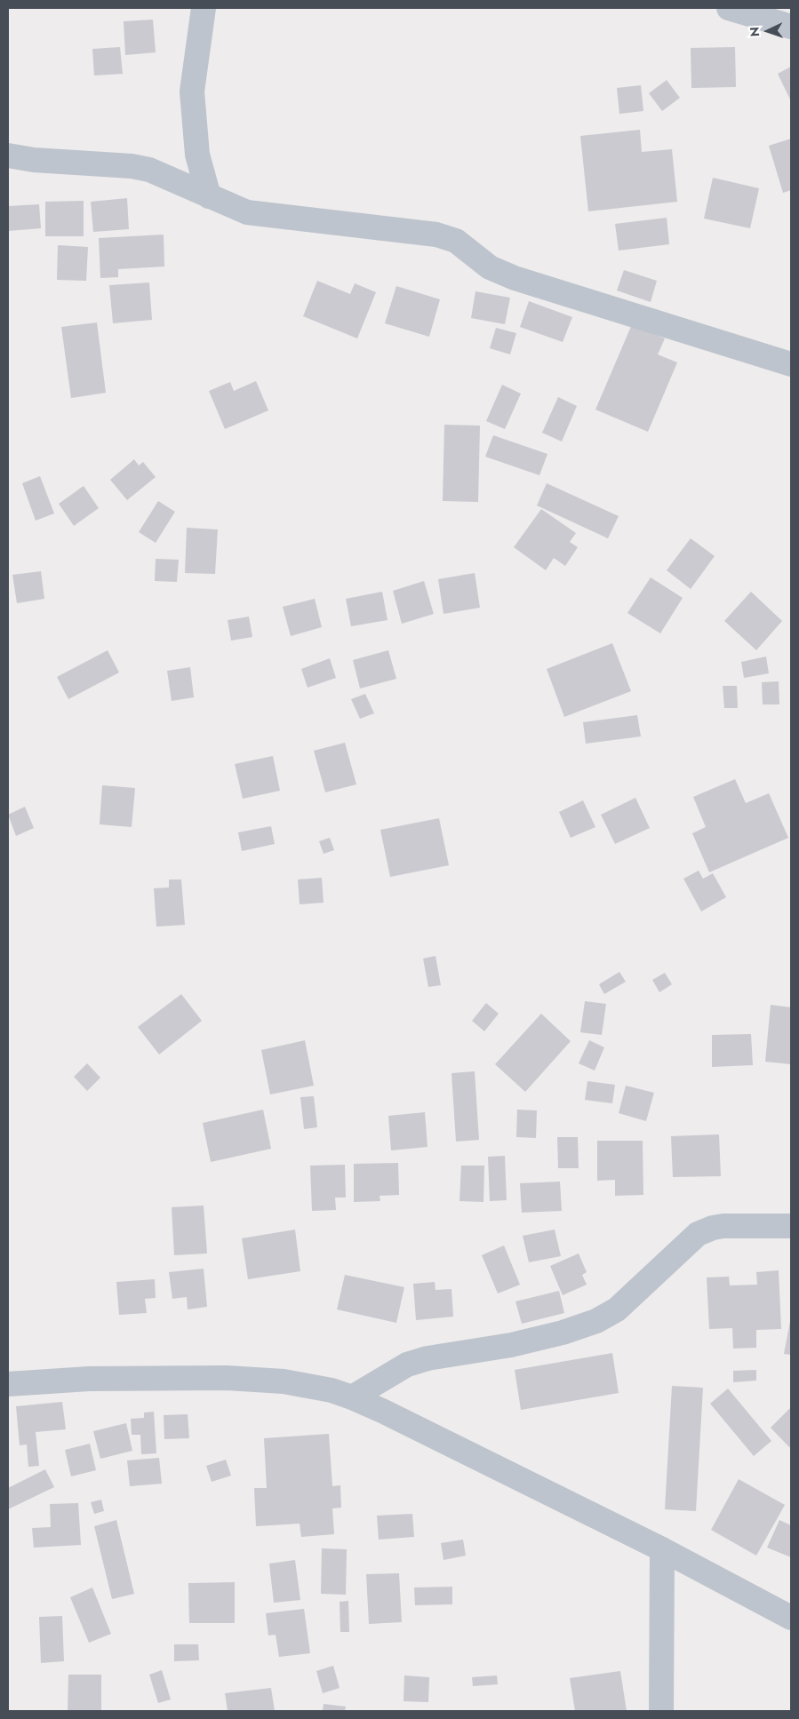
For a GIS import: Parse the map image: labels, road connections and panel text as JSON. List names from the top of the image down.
{
  "north": "left"
}
